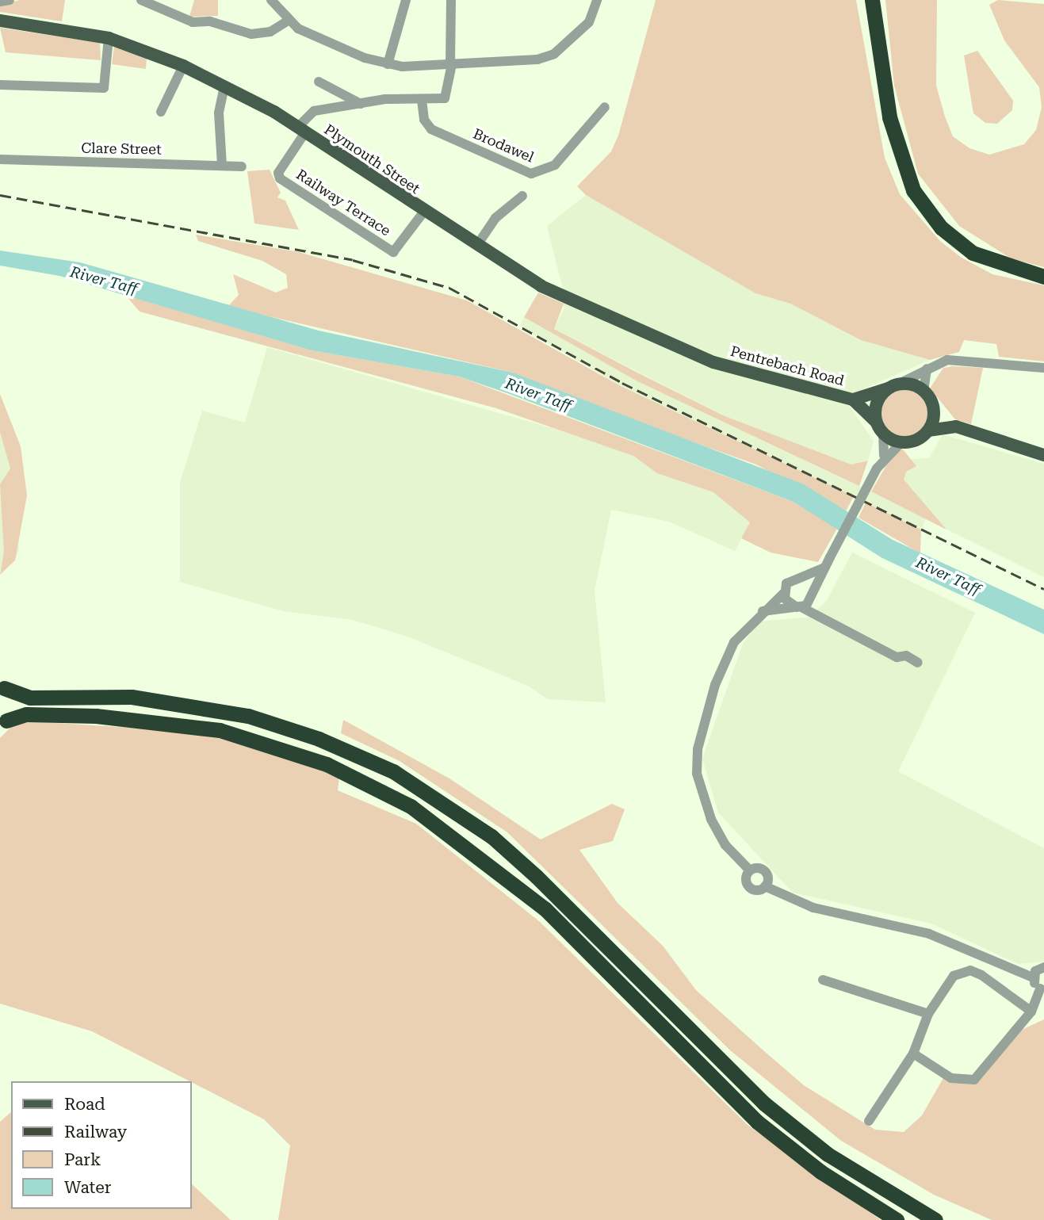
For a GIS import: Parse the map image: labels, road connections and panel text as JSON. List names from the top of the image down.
{
  "streets": {
    "main road": ["Plymouth Street", "Pentrebach Road"],
    "street": ["Brodawel", "Clare Street", "Railway Terrace"]
  },
  "crossings": [
    ["Plymouth Street", "Railway Terrace"],
    ["Plymouth Street", "Pentrebach Road"]
  ],
  "water": ["River Taff"],
  "legend": [
    "Road",
    "Railway",
    "Park",
    "Water"
  ]
}
